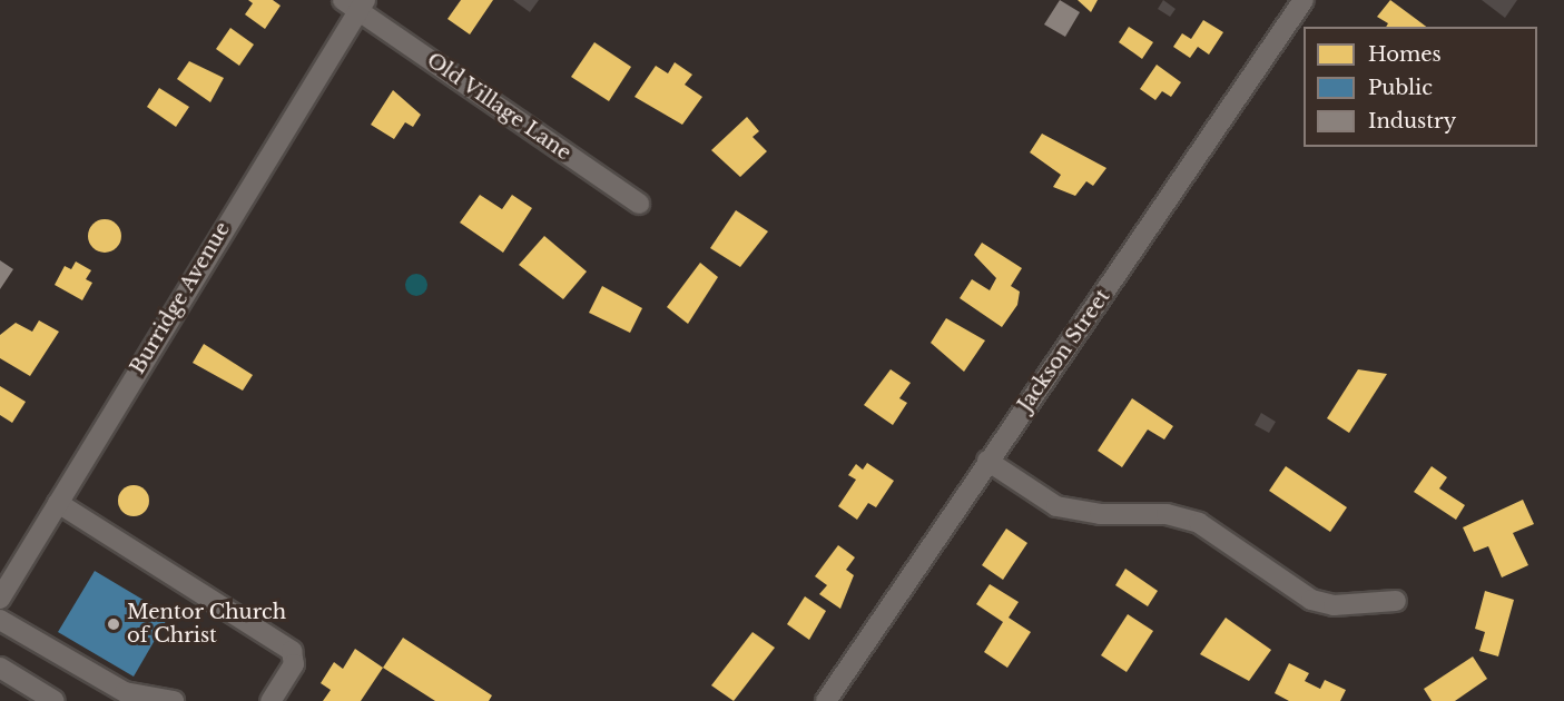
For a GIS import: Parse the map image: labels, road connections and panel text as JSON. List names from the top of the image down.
{
  "streets": {
    "street": ["Old Village Lane", "Burridge Avenue", "Jackson Street"]
  },
  "crossings": [
    ["Old Village Lane", "Burridge Avenue"]
  ],
  "places": ["Mentor Church of Christ"],
  "legend": ["Homes", "Public", "Industry"]
}
